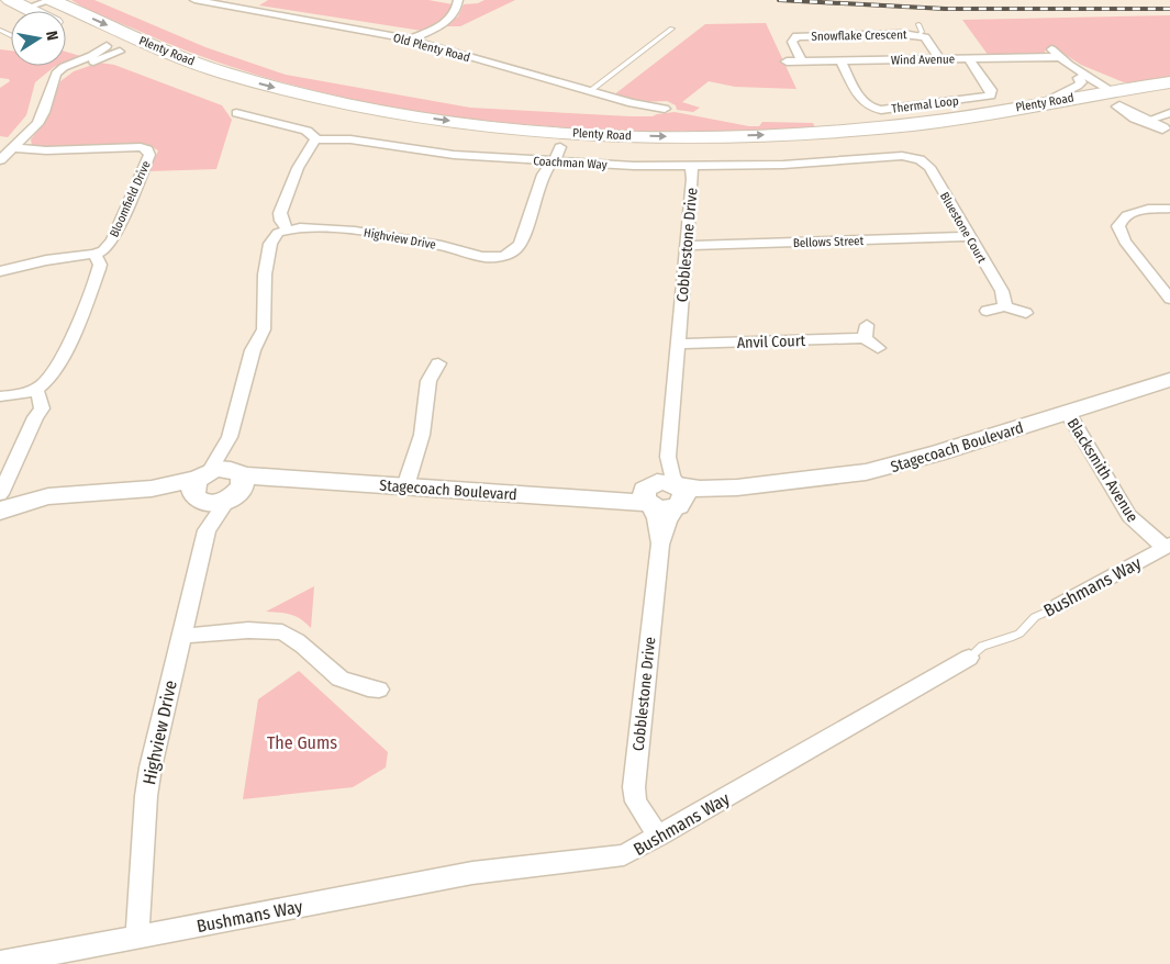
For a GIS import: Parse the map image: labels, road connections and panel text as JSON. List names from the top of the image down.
{
  "streets": {
    "highway": ["Plenty Road"],
    "street": [
      "Snowflake Crescent",
      "Old Plenty Road",
      "Wind Avenue",
      "Thermal Loop",
      "Coachman Way",
      "Bloomfield Drive",
      "Bluestone Court",
      "Highview Drive",
      "Bellows Street",
      "Cobblestone Drive",
      "Anvil Court",
      "Stagecoach Boulevard",
      "Blacksmith Avenue",
      "Bushmans Way"
    ]
  },
  "crossings": [
    ["Snowflake Crescent", "Wind Avenue"],
    ["Plenty Road", "Coachman Way"],
    ["Plenty Road", "Highview Drive"],
    ["Wind Avenue", "Thermal Loop"],
    ["Coachman Way", "Bluestone Court"],
    ["Coachman Way", "Highview Drive"],
    ["Coachman Way", "Cobblestone Drive"],
    ["Bluestone Court", "Bellows Street"],
    ["Highview Drive", "Stagecoach Boulevard"],
    ["Highview Drive", "Bushmans Way"],
    ["Bellows Street", "Cobblestone Drive"],
    ["Cobblestone Drive", "Anvil Court"],
    ["Cobblestone Drive", "Stagecoach Boulevard"],
    ["Cobblestone Drive", "Bushmans Way"],
    ["Stagecoach Boulevard", "Blacksmith Avenue"],
    ["Blacksmith Avenue", "Bushmans Way"]
  ],
  "parks": ["The Gums"],
  "north": "right"
}
